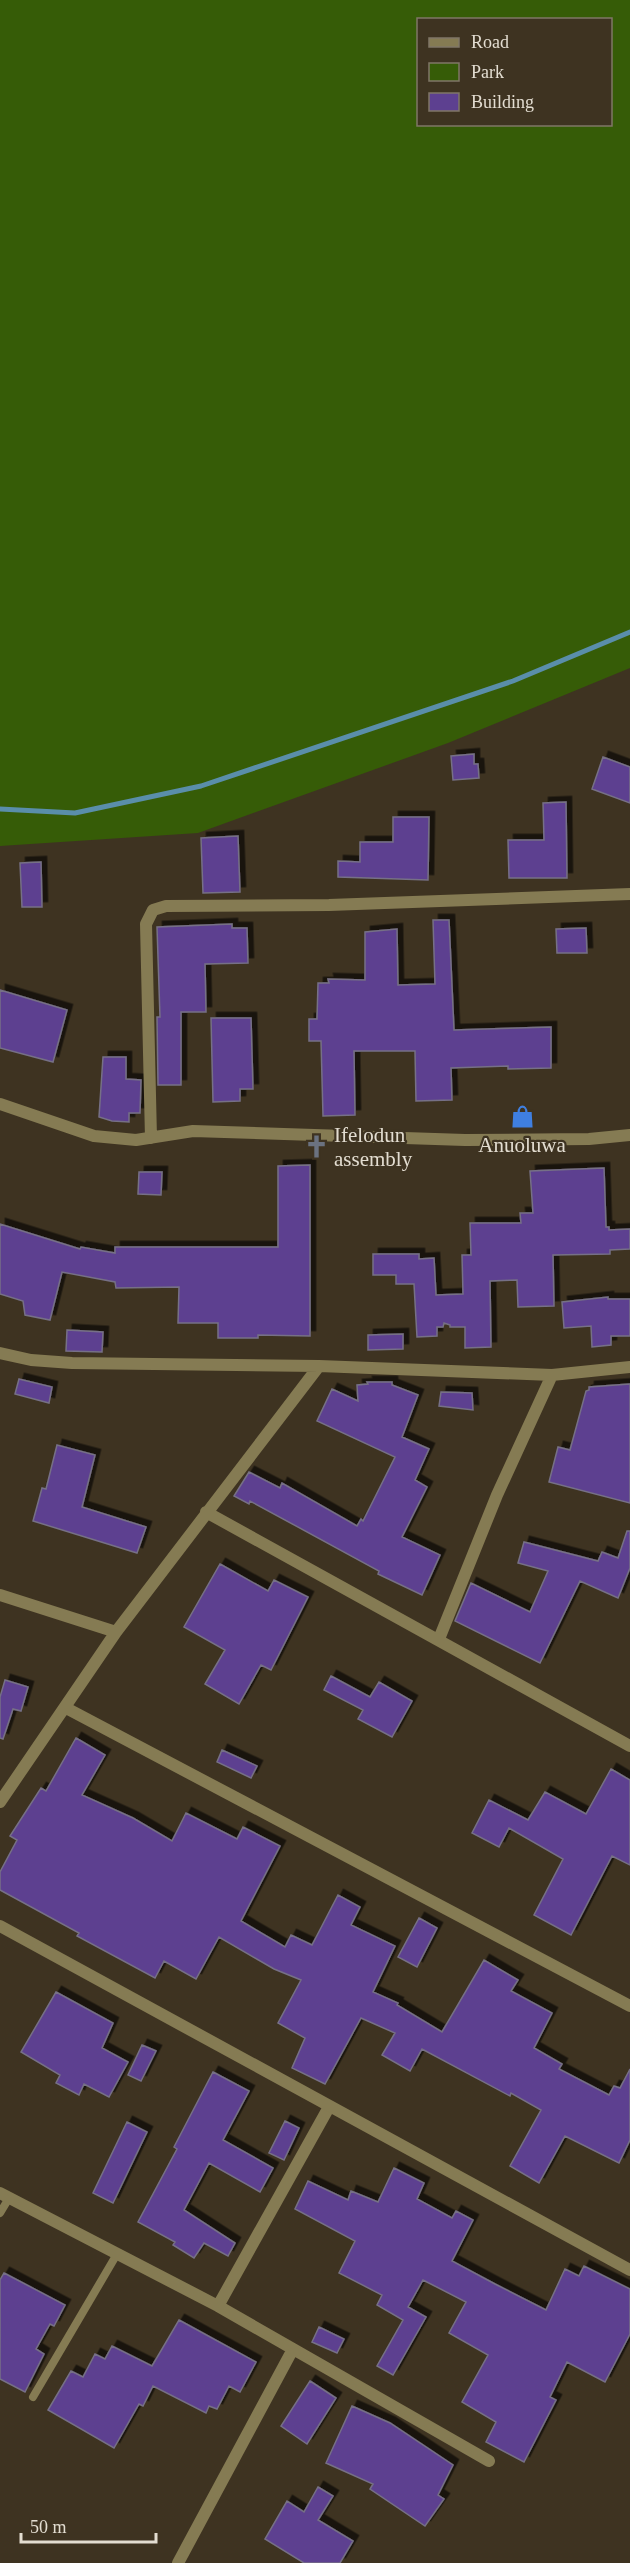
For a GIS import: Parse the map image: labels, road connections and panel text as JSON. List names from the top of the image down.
{
  "places": {
    "shop": ["Anuoluwa"],
    "church": ["Ifelodun assembly"]
  },
  "legend": ["Road", "Park", "Building"],
  "scale_bar": "50 m"
}
